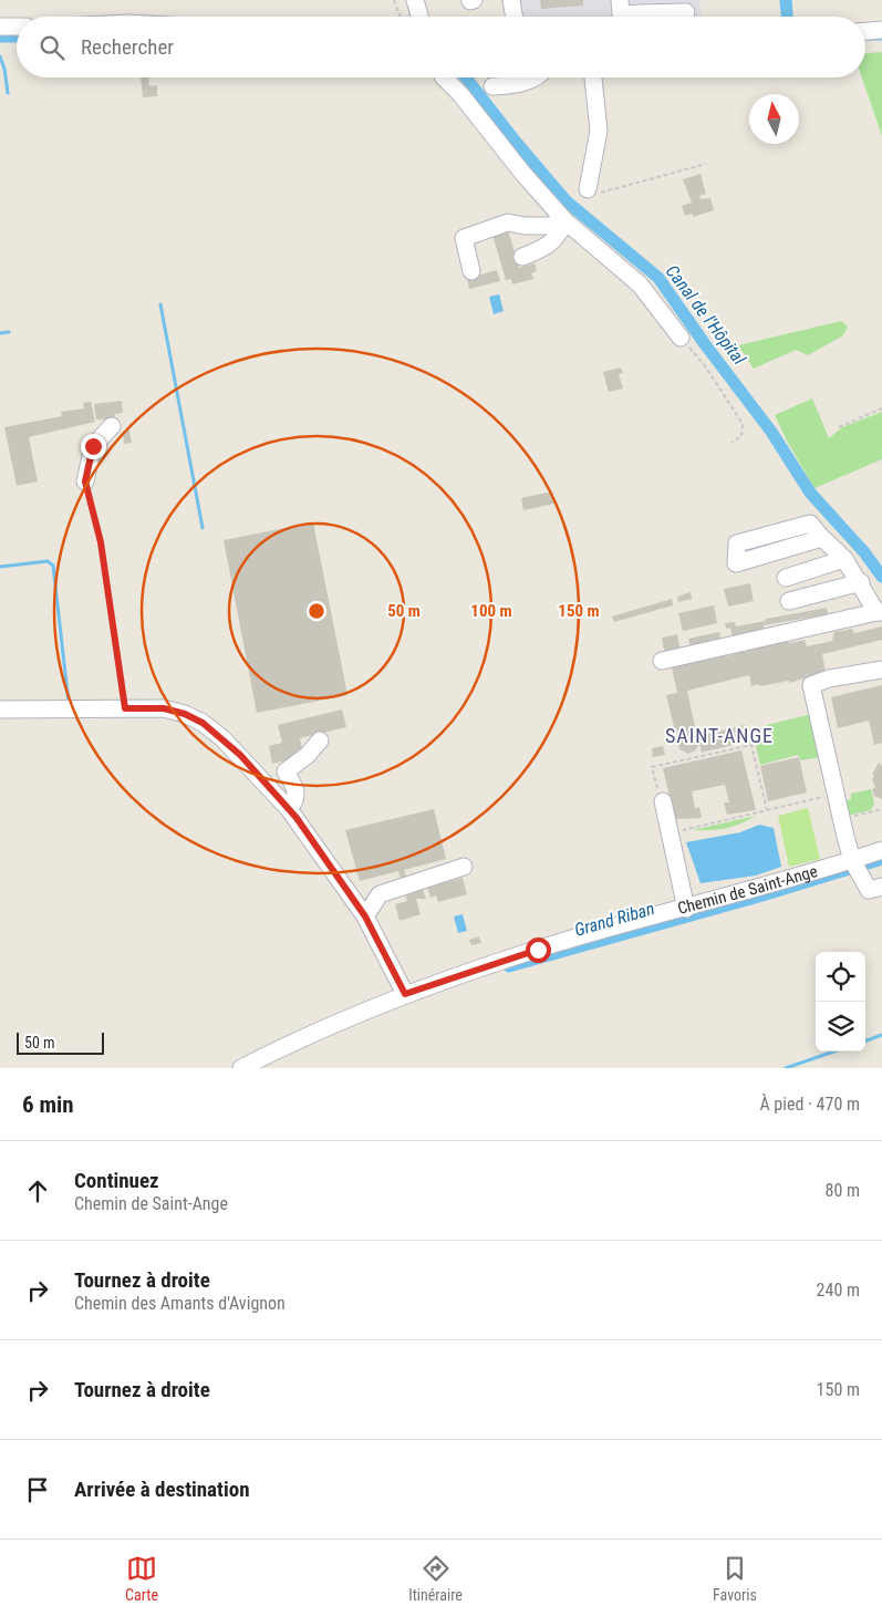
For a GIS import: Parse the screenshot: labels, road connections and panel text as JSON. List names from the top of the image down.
{
  "streets": {
    "street": ["Chemin de Saint-Ange"]
  },
  "districts": ["SAINT-ANGE"],
  "water": ["Canal de l'Hôpital", "Grand Riban"],
  "scale_bar": "50 m",
  "north": "top",
  "page": {
    "search": "Rechercher",
    "scale": "50 m",
    "heading": ["6 min", "À pied · 470 m"],
    "list": [
      ["Continuez", "Chemin de Saint-Ange", "80 m"],
      ["Tournez à droite", "Chemin des Amants d'Avignon", "240 m"],
      ["Tournez à droite", "150 m"],
      "Arrivée à destination"
    ],
    "nav": ["Carte", "Itinéraire", "Favoris"]
  },
  "rings": ["50 m", "100 m", "150 m"]
}
